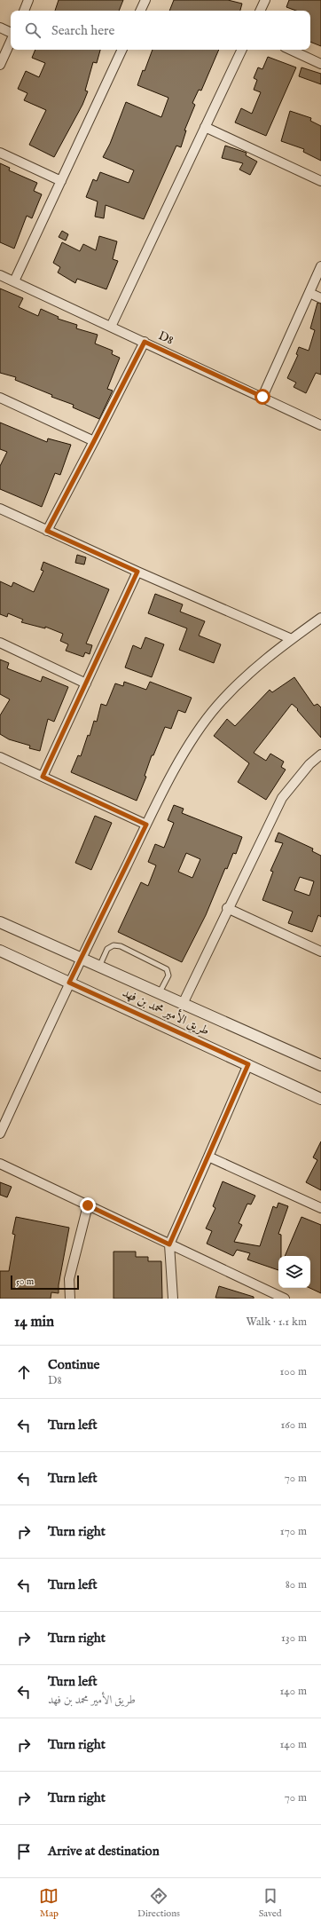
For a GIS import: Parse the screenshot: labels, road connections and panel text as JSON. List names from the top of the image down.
{
  "streets": {
    "street": ["D8", "طريق الأمير محمد بن فهد"]
  },
  "scale_bar": "50 m",
  "page": {
    "search": "Search here",
    "scale": "50 m",
    "heading": ["14 min", "Walk · 1.1 km"],
    "list": [
      ["Continue", "D8", "100 m"],
      ["Turn left", "160 m"],
      ["Turn left", "70 m"],
      ["Turn right", "170 m"],
      ["Turn left", "80 m"],
      ["Turn right", "130 m"],
      ["Turn left", "طريق الأمير محمد بن فهد", "140 m"],
      ["Turn right", "140 m"],
      ["Turn right", "70 m"],
      "Arrive at destination"
    ],
    "nav": ["Map", "Directions", "Saved"]
  }
}
